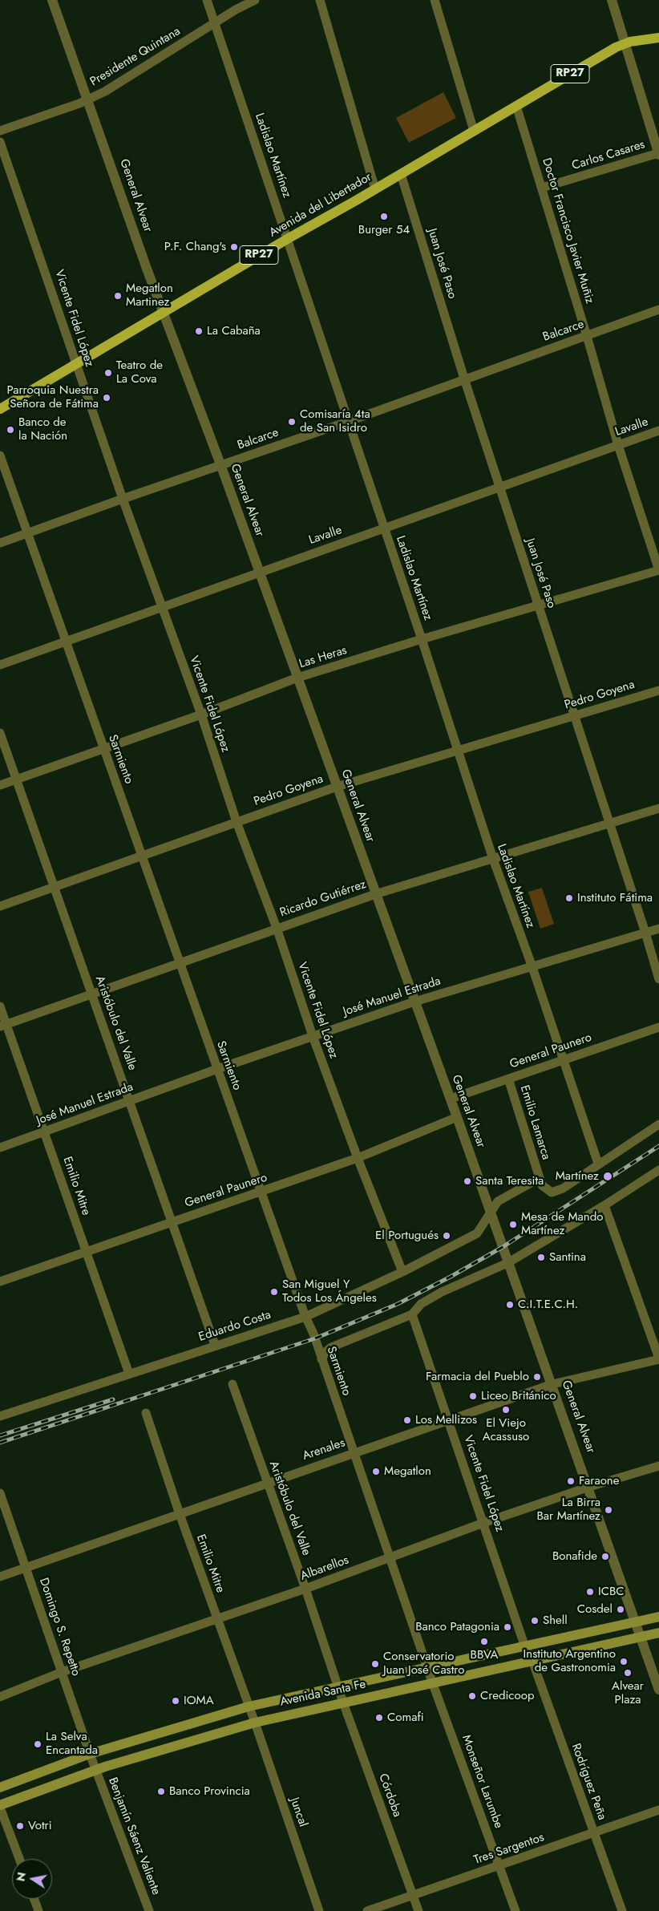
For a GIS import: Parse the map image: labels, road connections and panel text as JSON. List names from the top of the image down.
{
  "streets": {
    "main road": ["RP27", "Avenida del Libertador", "Avenida Santa Fe"],
    "street": [
      "Presidente Quintana",
      "Ladislao Martínez",
      "Carlos Casares",
      "General Alvear",
      "Doctor Francisco Javier Muñiz",
      "Juan José Paso",
      "Vicente Fidel López",
      "Balcarce",
      "Lavalle",
      "Las Heras",
      "Pedro Goyena",
      "Sarmiento",
      "Ricardo Gutiérrez",
      "José Manuel Estrada",
      "Aristóbulo del Valle",
      "General Paunero",
      "Emilio Lamarca",
      "Emilio Mitre",
      "Eduardo Costa",
      "Arenales",
      "Albarellos",
      "Domingo S. Repetto",
      "Monseñor Larumbe",
      "Rodríguez Peña",
      "Córdoba",
      "Juncal",
      "Benjamín Sáenz Valiente",
      "Tres Sargentos"
    ]
  },
  "crossings": [
    ["Presidente Quintana", "Ladislao Martínez"],
    ["Presidente Quintana", "General Alvear"],
    ["Ladislao Martínez", "Avenida del Libertador"],
    ["Ladislao Martínez", "Balcarce"],
    ["Ladislao Martínez", "Lavalle"],
    ["Ladislao Martínez", "Las Heras"],
    ["Ladislao Martínez", "Pedro Goyena"],
    ["Ladislao Martínez", "Ricardo Gutiérrez"],
    ["Ladislao Martínez", "José Manuel Estrada"],
    ["Ladislao Martínez", "General Paunero"],
    ["Ladislao Martínez", "Emilio Lamarca"],
    ["Carlos Casares", "Doctor Francisco Javier Muñiz"],
    ["General Alvear", "Avenida del Libertador"],
    ["General Alvear", "Balcarce"],
    ["General Alvear", "Lavalle"],
    ["General Alvear", "Las Heras"],
    ["General Alvear", "Pedro Goyena"],
    ["General Alvear", "Ricardo Gutiérrez"],
    ["General Alvear", "José Manuel Estrada"],
    ["General Alvear", "General Paunero"],
    ["General Alvear", "Eduardo Costa"],
    ["General Alvear", "Arenales"],
    ["General Alvear", "Albarellos"],
    ["General Alvear", "Avenida Santa Fe"],
    ["Avenida del Libertador", "Doctor Francisco Javier Muñiz"],
    ["Avenida del Libertador", "Juan José Paso"],
    ["Avenida del Libertador", "Vicente Fidel López"],
    ["Doctor Francisco Javier Muñiz", "Balcarce"],
    ["Doctor Francisco Javier Muñiz", "Lavalle"],
    ["Doctor Francisco Javier Muñiz", "Las Heras"],
    ["Juan José Paso", "Balcarce"],
    ["Juan José Paso", "Lavalle"],
    ["Juan José Paso", "Las Heras"],
    ["Juan José Paso", "Pedro Goyena"],
    ["Juan José Paso", "Ricardo Gutiérrez"],
    ["Juan José Paso", "José Manuel Estrada"],
    ["Vicente Fidel López", "Balcarce"],
    ["Vicente Fidel López", "Lavalle"],
    ["Vicente Fidel López", "Las Heras"],
    ["Vicente Fidel López", "Pedro Goyena"],
    ["Vicente Fidel López", "Ricardo Gutiérrez"],
    ["Vicente Fidel López", "José Manuel Estrada"],
    ["Vicente Fidel López", "General Paunero"],
    ["Vicente Fidel López", "Eduardo Costa"],
    ["Vicente Fidel López", "Arenales"],
    ["Vicente Fidel López", "Albarellos"],
    ["Vicente Fidel López", "Avenida Santa Fe"],
    ["Vicente Fidel López", "Rodríguez Peña"],
    ["Balcarce", "Sarmiento"],
    ["Lavalle", "Sarmiento"],
    ["Las Heras", "Sarmiento"],
    ["Las Heras", "Aristóbulo del Valle"],
    ["Pedro Goyena", "Sarmiento"],
    ["Pedro Goyena", "Aristóbulo del Valle"],
    ["Sarmiento", "Ricardo Gutiérrez"],
    ["Sarmiento", "José Manuel Estrada"],
    ["Sarmiento", "General Paunero"],
    ["Sarmiento", "Eduardo Costa"],
    ["Sarmiento", "Arenales"],
    ["Sarmiento", "Albarellos"],
    ["Sarmiento", "Avenida Santa Fe"],
    ["Sarmiento", "Monseñor Larumbe"],
    ["Ricardo Gutiérrez", "Aristóbulo del Valle"],
    ["Ricardo Gutiérrez", "Emilio Mitre"],
    ["José Manuel Estrada", "Aristóbulo del Valle"],
    ["José Manuel Estrada", "Emilio Mitre"],
    ["Aristóbulo del Valle", "General Paunero"],
    ["Aristóbulo del Valle", "Eduardo Costa"],
    ["Aristóbulo del Valle", "Arenales"],
    ["Aristóbulo del Valle", "Albarellos"],
    ["Aristóbulo del Valle", "Avenida Santa Fe"],
    ["Aristóbulo del Valle", "Córdoba"],
    ["General Paunero", "Emilio Lamarca"],
    ["General Paunero", "Emilio Mitre"],
    ["Emilio Lamarca", "Eduardo Costa"],
    ["Emilio Mitre", "Eduardo Costa"],
    ["Emilio Mitre", "Arenales"],
    ["Emilio Mitre", "Albarellos"],
    ["Emilio Mitre", "Avenida Santa Fe"],
    ["Emilio Mitre", "Juncal"],
    ["Arenales", "Domingo S. Repetto"],
    ["Albarellos", "Domingo S. Repetto"],
    ["Domingo S. Repetto", "Avenida Santa Fe"],
    ["Domingo S. Repetto", "Benjamín Sáenz Valiente"],
    ["Avenida Santa Fe", "Monseñor Larumbe"],
    ["Avenida Santa Fe", "Rodríguez Peña"],
    ["Avenida Santa Fe", "Córdoba"],
    ["Avenida Santa Fe", "Juncal"],
    ["Avenida Santa Fe", "Benjamín Sáenz Valiente"],
    ["Monseñor Larumbe", "Tres Sargentos"],
    ["Rodríguez Peña", "Tres Sargentos"],
    ["Córdoba", "Tres Sargentos"]
  ],
  "places": [
    "Burger 54",
    "P.F. Chang's",
    "Megatlon Martinez",
    "La Cabaña",
    "Teatro de La Cova",
    "Parroquia Nuestra Señora de Fátima",
    "Comisaría 4ta de San Isidro",
    "Banco de la Nación",
    "Instituto Fátima",
    "Martínez",
    "Santa Teresita",
    "Mesa de Mando Martínez",
    "El Portugués",
    "Santina",
    "San Miguel Y Todos Los Ángeles",
    "C.I.T.E.C.H.",
    "Farmacia del Pueblo",
    "Liceo Británico",
    "El Viejo Acassuso",
    "Los Mellizos",
    "Megatlon",
    "Faraone",
    "La Birra Bar Martínez",
    "Bonafide",
    "ICBC",
    "Cosdel",
    "Shell",
    "Banco Patagonia",
    "BBVA",
    "Instituto Argentino de Gastronomia",
    "Conservatorio Juan José Castro",
    "Alvear Plaza",
    "Credicoop",
    "IOMA",
    "Comafi",
    "La Selva Encantada",
    "Banco Provincia",
    "Votri"
  ],
  "north": "left"
}
